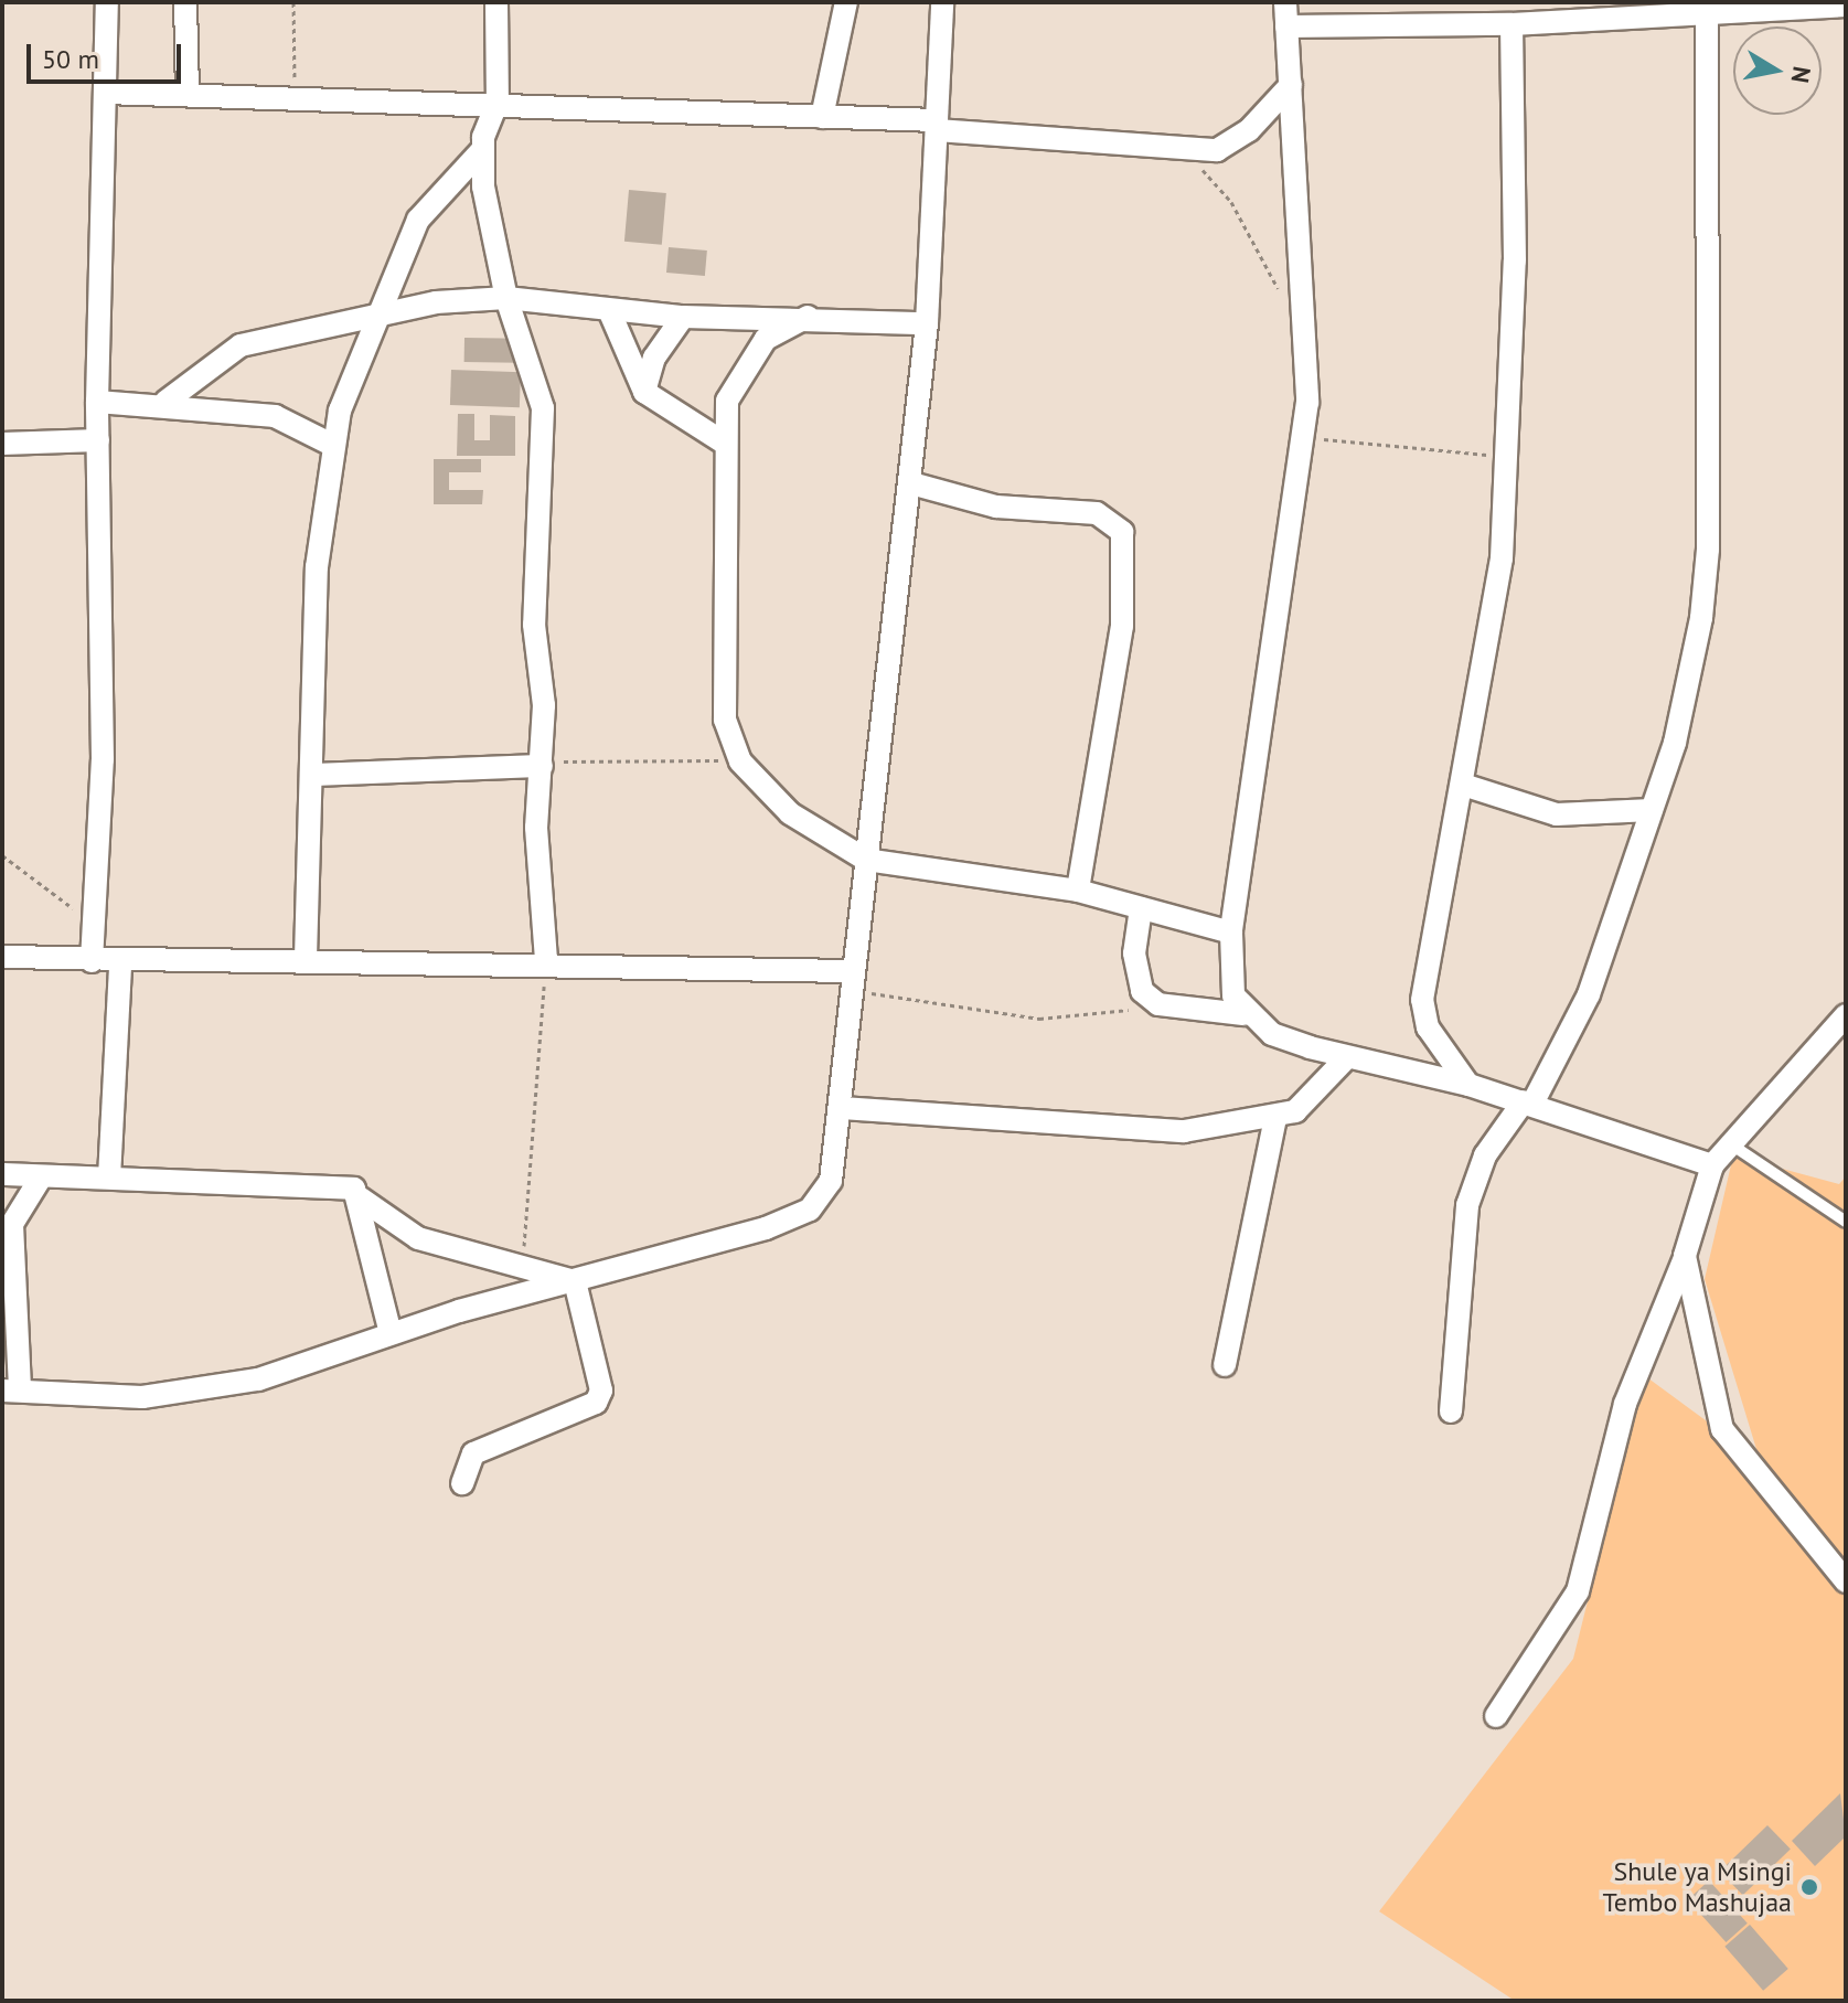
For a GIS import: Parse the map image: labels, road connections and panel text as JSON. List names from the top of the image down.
{
  "places": ["Shule ya Msingi Tembo Mashujaa"],
  "scale_bar": "50 m",
  "north": "right"
}
